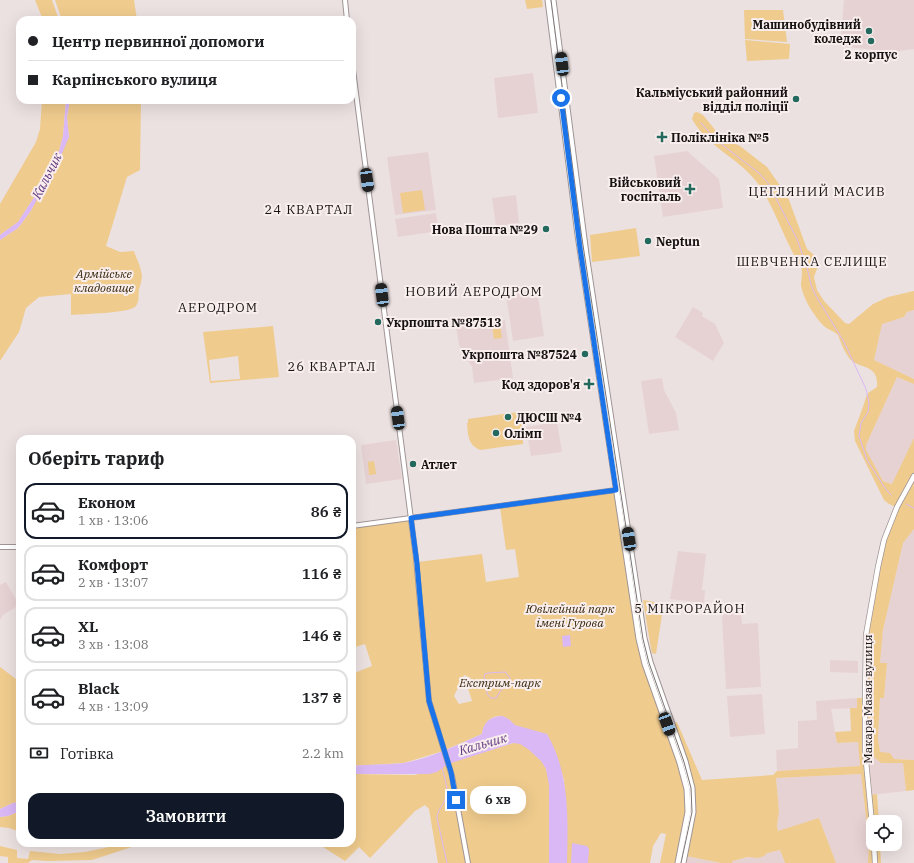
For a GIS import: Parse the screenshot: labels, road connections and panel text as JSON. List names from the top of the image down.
{
  "streets": {
    "main road": ["Макара Мазая вулиця"]
  },
  "districts": [
    "ЦЕГЛЯНИЙ МАСИВ",
    "24 КВАРТАЛ",
    "ШЕВЧЕНКА СЕЛИЩЕ",
    "НОВИЙ АЕРОДРОМ",
    "АЕРОДРОМ",
    "26 КВАРТАЛ",
    "5 МІКРОРАЙОН"
  ],
  "water": ["Кальчик"],
  "parks": ["Армійське кладовище", "Ювілейний парк імені Гурова", "Екстрим-парк"],
  "places": {
    "other": [
      "Машинобудівний коледж",
      "2 корпус",
      "Кальміуський районний відділ поліції",
      "Нова Пошта №29",
      "Neptun",
      "Укрпошта №87513",
      "Укрпошта №87524",
      "ДЮСШ №4",
      "Олімп",
      "Атлет"
    ],
    "health": ["Поліклініка №5", "Військовий госпіталь", "Код здоров'я"]
  },
  "page": {
    "banner": ["Центр первинної допомоги", "Карпінського вулиця"],
    "heading": "Оберіть тариф",
    "list": [
      {
        "name": "Економ",
        "note": "1 хв · 13:06",
        "value": "86 ₴"
      },
      {
        "name": "Комфорт",
        "note": "2 хв · 13:07",
        "value": "116 ₴"
      },
      {
        "name": "XL",
        "note": "3 хв · 13:08",
        "value": "146 ₴"
      },
      {
        "name": "Black",
        "note": "4 хв · 13:09",
        "value": "137 ₴"
      }
    ],
    "pay": ["Готівка", "2.2 km"],
    "buttons": "Замовити",
    "bubble": "6 хв"
  }
}
